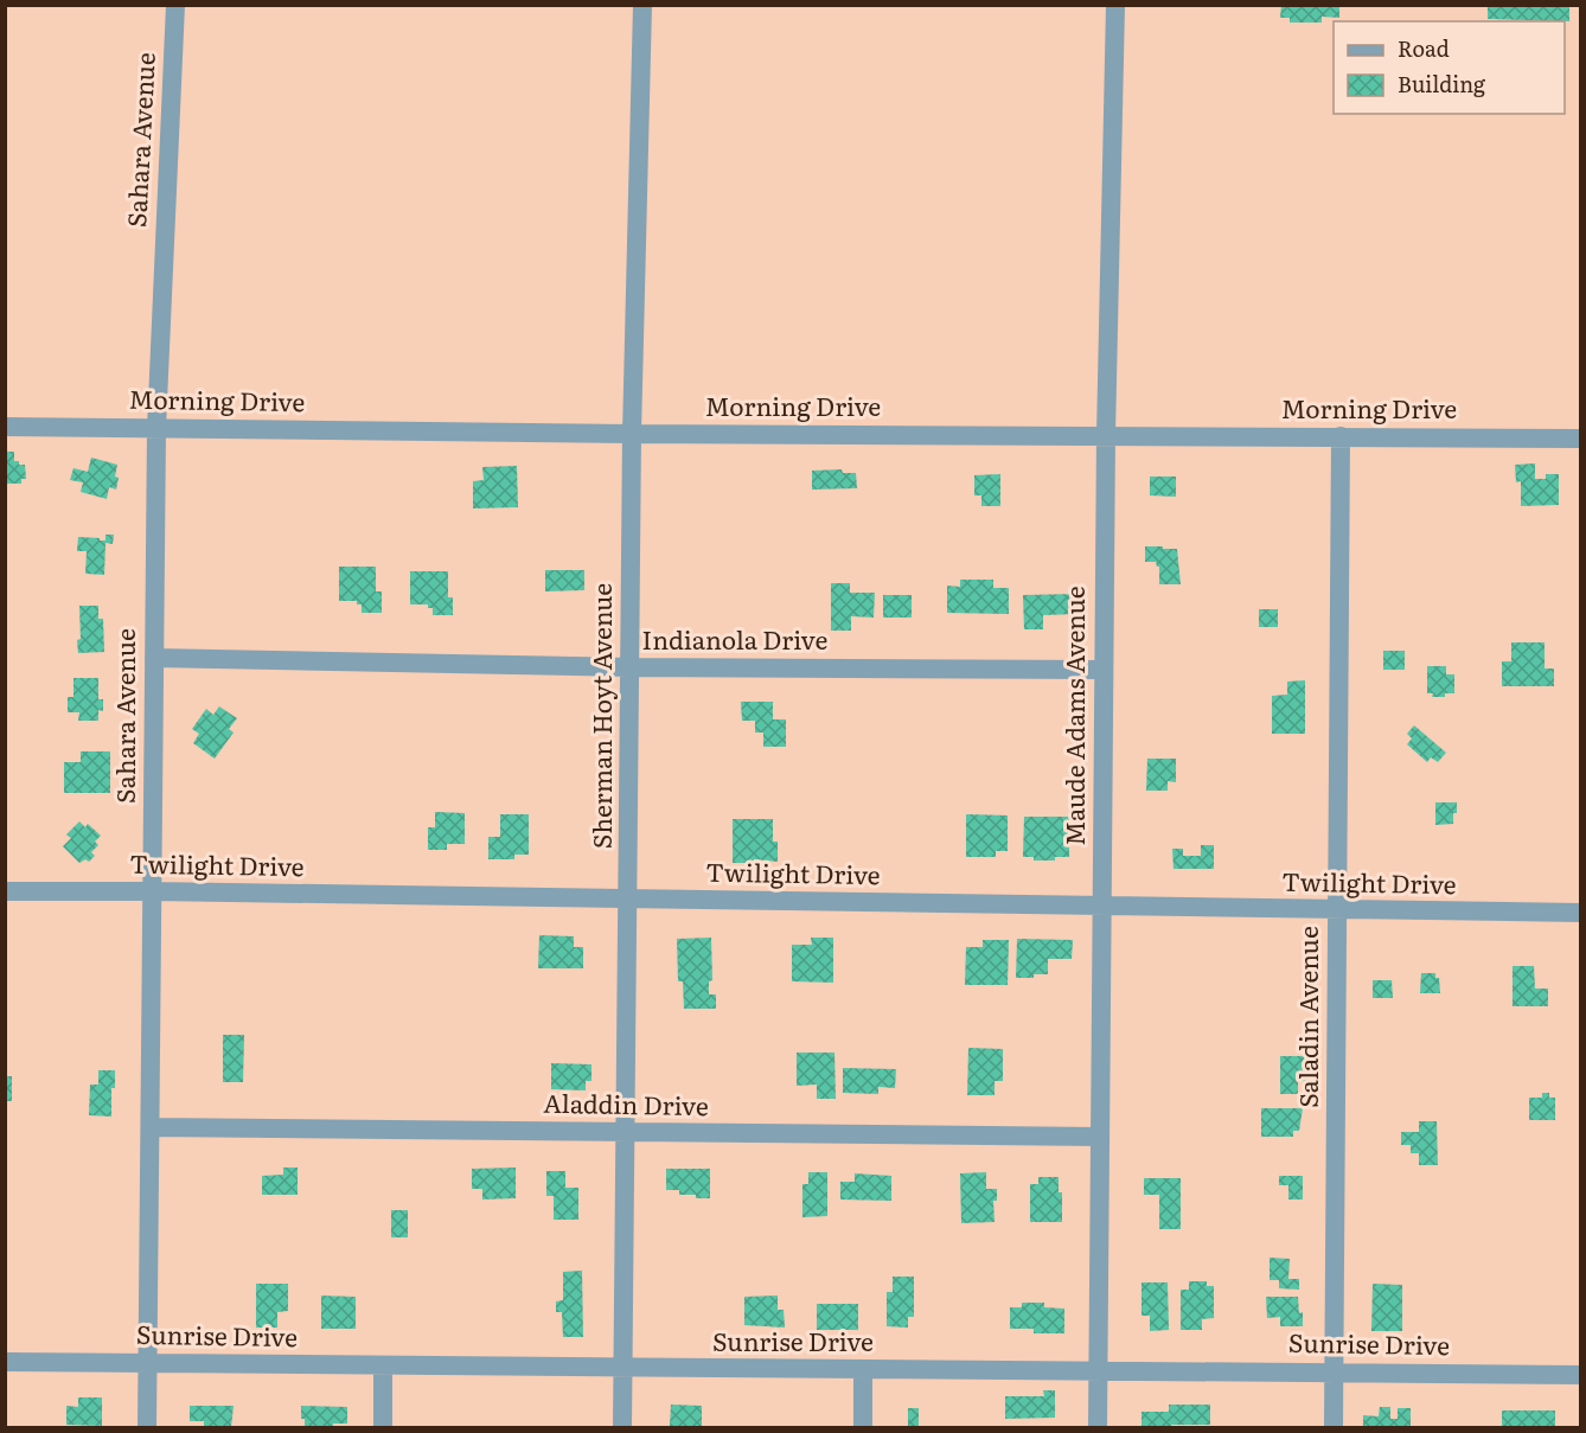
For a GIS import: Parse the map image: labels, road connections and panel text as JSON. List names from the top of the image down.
{
  "streets": {
    "street": [
      "Sahara Avenue",
      "Morning Drive",
      "Indianola Drive",
      "Sherman Hoyt Avenue",
      "Maude Adams Avenue",
      "Twilight Drive",
      "Saladin Avenue",
      "Aladdin Drive",
      "Sunrise Drive"
    ]
  },
  "crossings": [
    ["Sahara Avenue", "Morning Drive"],
    ["Sahara Avenue", "Indianola Drive"],
    ["Sahara Avenue", "Twilight Drive"],
    ["Sahara Avenue", "Aladdin Drive"],
    ["Sahara Avenue", "Sunrise Drive"],
    ["Morning Drive", "Sherman Hoyt Avenue"],
    ["Morning Drive", "Maude Adams Avenue"],
    ["Morning Drive", "Saladin Avenue"],
    ["Indianola Drive", "Sherman Hoyt Avenue"],
    ["Indianola Drive", "Maude Adams Avenue"],
    ["Sherman Hoyt Avenue", "Twilight Drive"],
    ["Sherman Hoyt Avenue", "Aladdin Drive"],
    ["Sherman Hoyt Avenue", "Sunrise Drive"],
    ["Maude Adams Avenue", "Twilight Drive"],
    ["Maude Adams Avenue", "Aladdin Drive"],
    ["Maude Adams Avenue", "Sunrise Drive"],
    ["Twilight Drive", "Saladin Avenue"],
    ["Saladin Avenue", "Sunrise Drive"]
  ],
  "legend": ["Road", "Building"]
}
